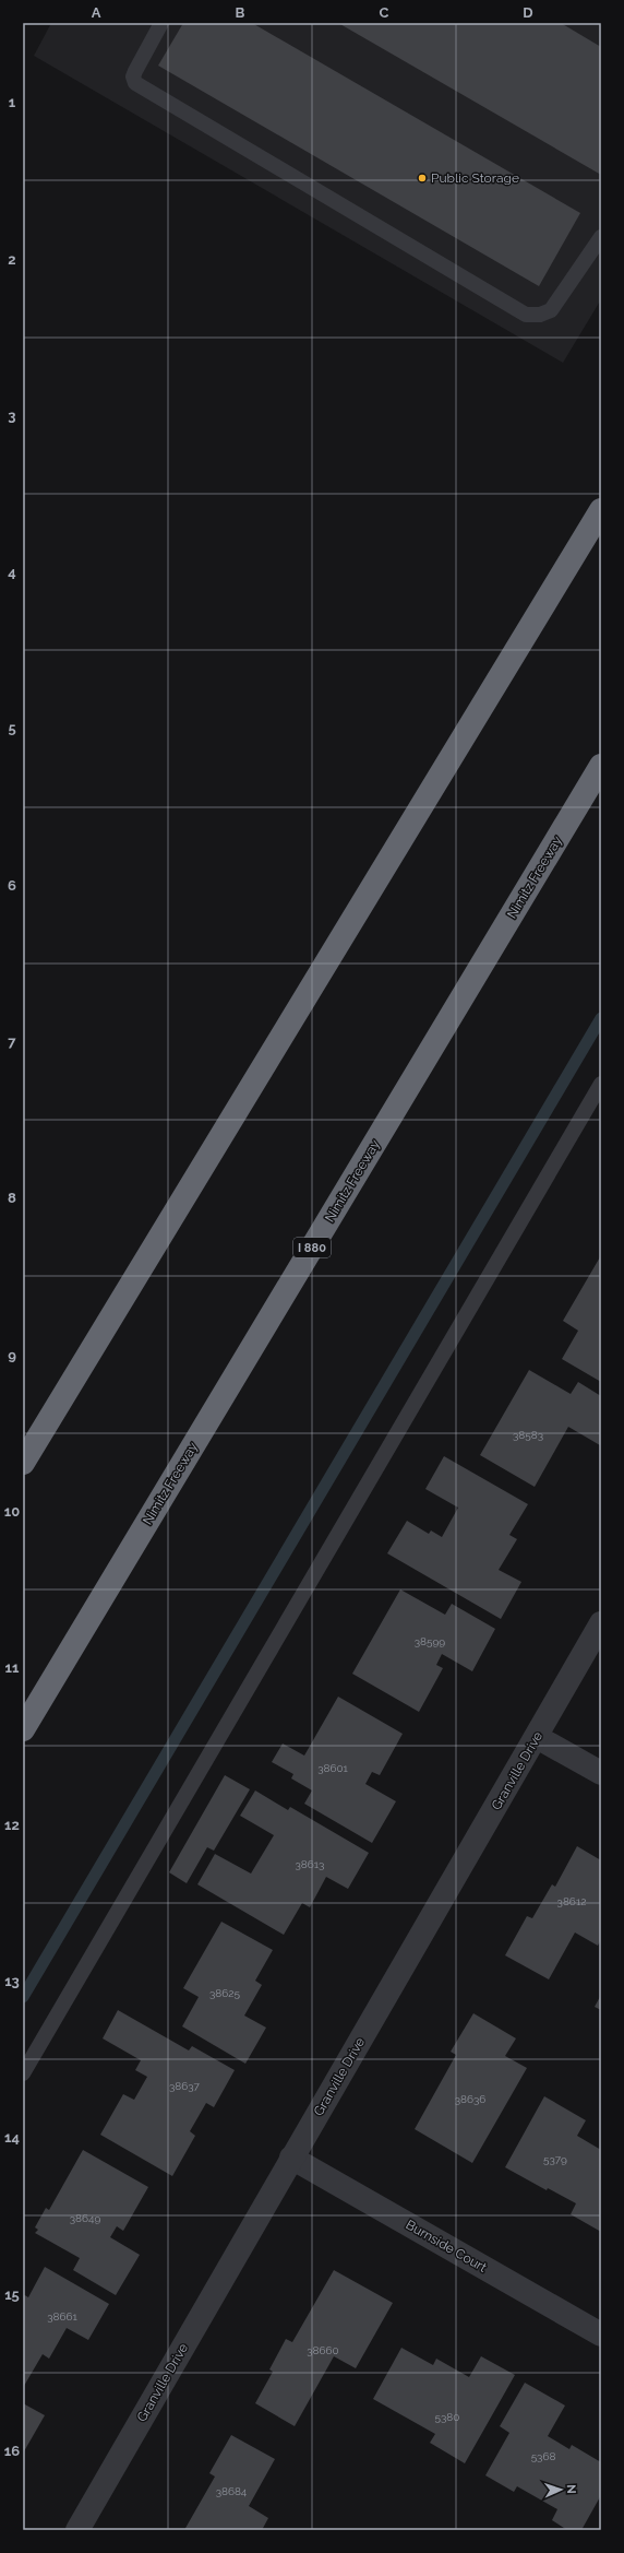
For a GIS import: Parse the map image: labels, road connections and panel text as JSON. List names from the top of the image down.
{
  "streets": {
    "highway": ["Nimitz Freeway", "I 880"],
    "street": ["Granville Drive", "Burnside Court"]
  },
  "crossings": [
    ["Granville Drive", "Burnside Court"]
  ],
  "places": ["Public Storage"],
  "house_numbers": [
    "38583",
    "38599",
    "38601",
    "38613",
    "38612",
    "38625",
    "38637",
    "38636",
    "5379",
    "38649",
    "38661",
    "38660",
    "5380",
    "5368",
    "38684"
  ],
  "north": "right",
  "grid": {
    "columns": [
      "A",
      "B",
      "C",
      "D"
    ],
    "rows": [
      "1",
      "2",
      "3",
      "4",
      "5",
      "6",
      "7",
      "8",
      "9",
      "10",
      "11",
      "12",
      "13",
      "14",
      "15",
      "16"
    ]
  }
}
